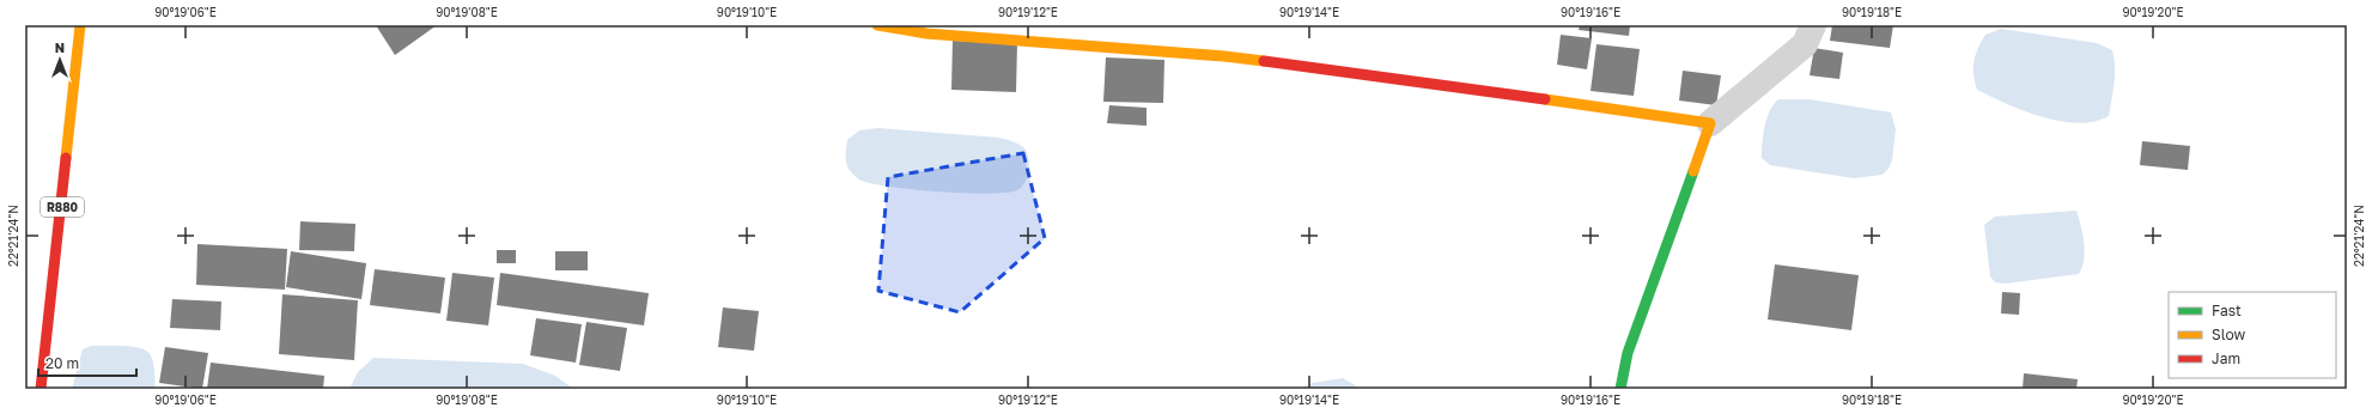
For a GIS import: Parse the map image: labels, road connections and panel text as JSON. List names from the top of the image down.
{
  "streets": {
    "street": ["R880"]
  },
  "legend": ["Fast", "Slow", "Jam"],
  "scale_bar": "20 m",
  "north": "top",
  "coordinates": [
    "90°19'06\"E",
    "90°19'08\"E",
    "90°19'10\"E",
    "90°19'12\"E",
    "90°19'14\"E",
    "90°19'16\"E",
    "90°19'18\"E",
    "90°19'20\"E",
    "22°21'24\"N"
  ]
}
